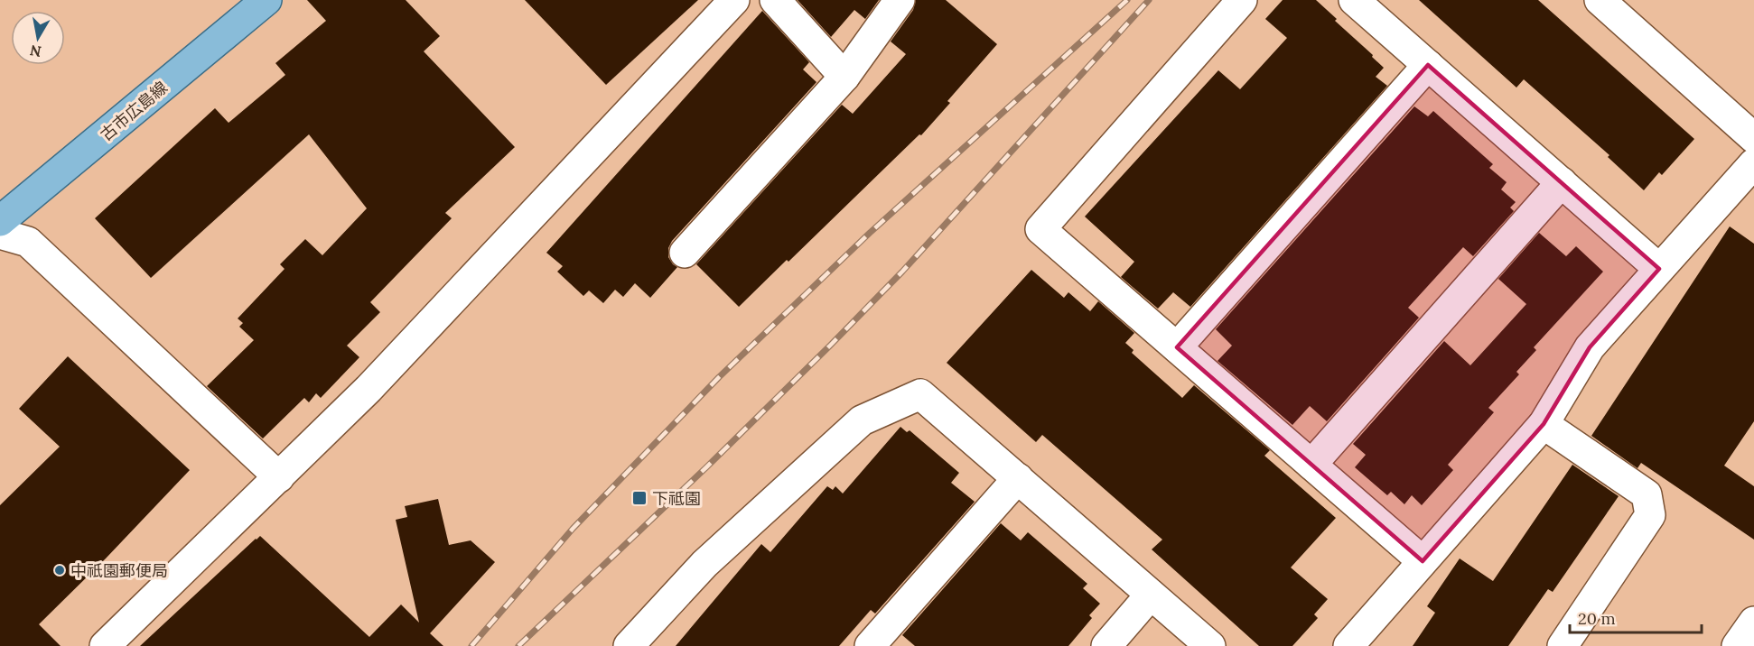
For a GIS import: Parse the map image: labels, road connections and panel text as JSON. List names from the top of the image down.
{
  "streets": {
    "main road": ["古市広島線"]
  },
  "places": {
    "transit": ["下祗園"],
    "other": ["中祇園郵便局"]
  },
  "scale_bar": "20 m",
  "north": "bottom"
}
